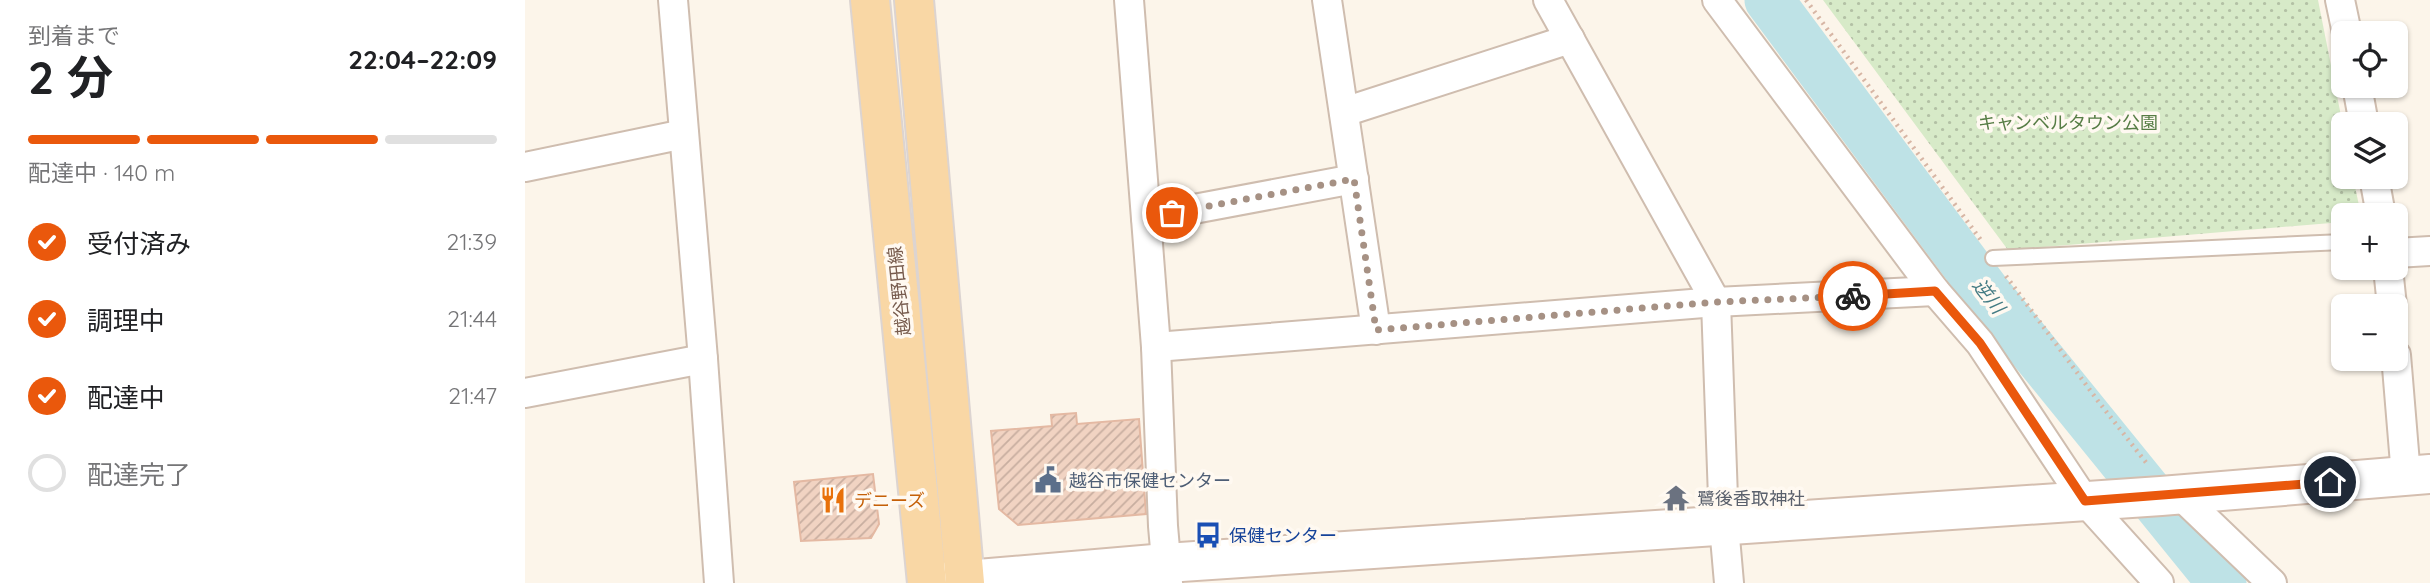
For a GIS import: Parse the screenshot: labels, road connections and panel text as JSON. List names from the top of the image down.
{
  "streets": {
    "main road": ["越谷野田線"]
  },
  "water": ["逆川"],
  "parks": ["キャンベルタウン公園"],
  "places": {
    "public building": ["越谷市保健センター"],
    "temple": ["鷺後香取神社"],
    "restaurant": ["デニーズ"],
    "bus stop": ["保健センター"]
  },
  "page": {
    "heading": ["2 分", "到着まで", "22:04–22:09"],
    "map_buttons": ["+", "−"],
    "bar": "配達中 · 140 m",
    "list": [
      ["受付済み", "21:39"],
      ["調理中", "21:44"],
      ["配達中", "21:47"],
      "配達完了"
    ]
  }
}
